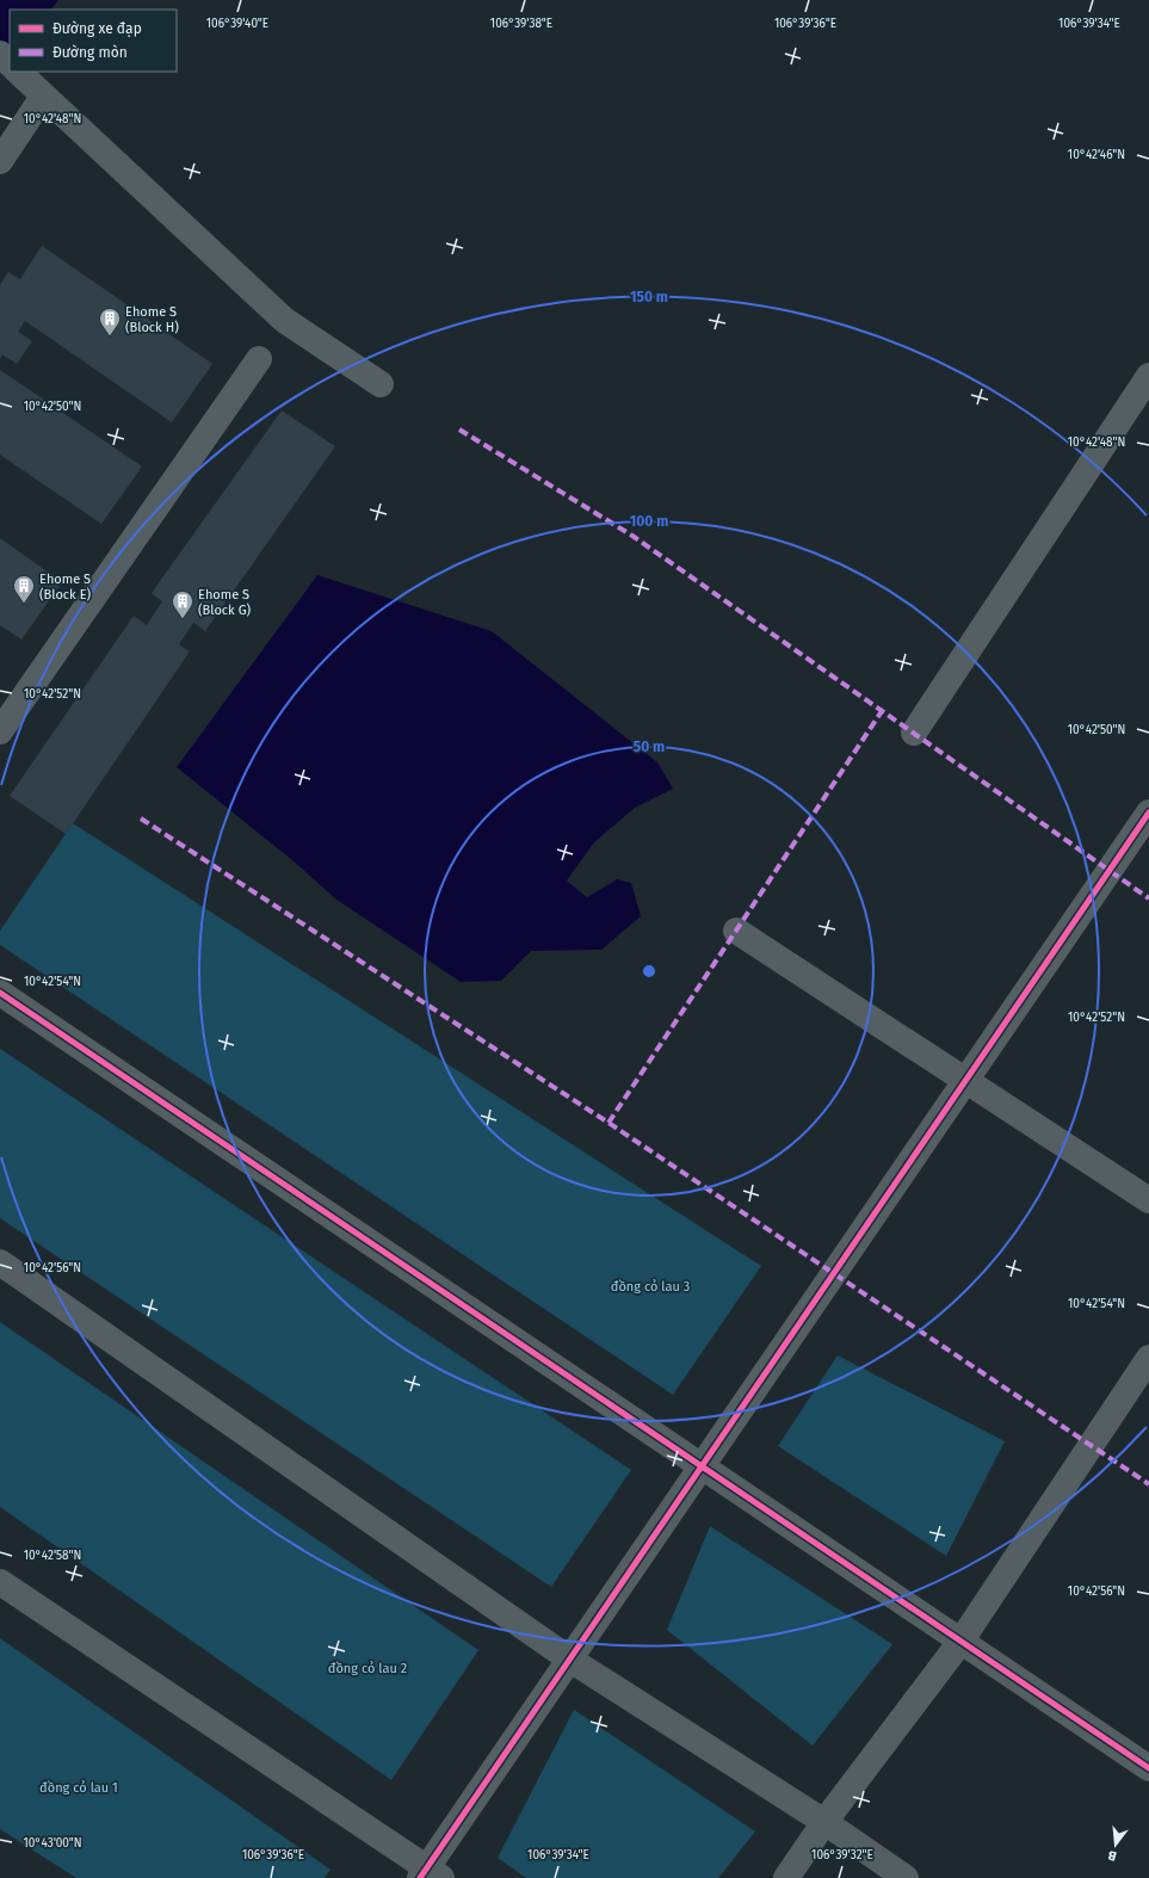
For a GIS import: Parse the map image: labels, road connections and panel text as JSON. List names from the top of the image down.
{
  "parks": ["đồng cỏ lau 3", "đồng cỏ lau 2", "đồng cỏ lau 1"],
  "places": {
    "building": ["Ehome S (Block H)", "Ehome S (Block E)", "Ehome S (Block G)"]
  },
  "legend": ["Đường xe đạp", "Đường mòn"],
  "north": "bottom",
  "coordinates": [
    "106°39'40\"E",
    "106°39'38\"E",
    "106°39'36\"E",
    "106°39'34\"E",
    "10°42'48\"N",
    "10°42'46\"N",
    "10°42'50\"N",
    "10°42'52\"N",
    "10°42'54\"N",
    "10°42'56\"N",
    "10°42'58\"N",
    "10°43'00\"N",
    "106°39'32\"E"
  ],
  "rings": ["150 m", "100 m", "50 m"]
}
